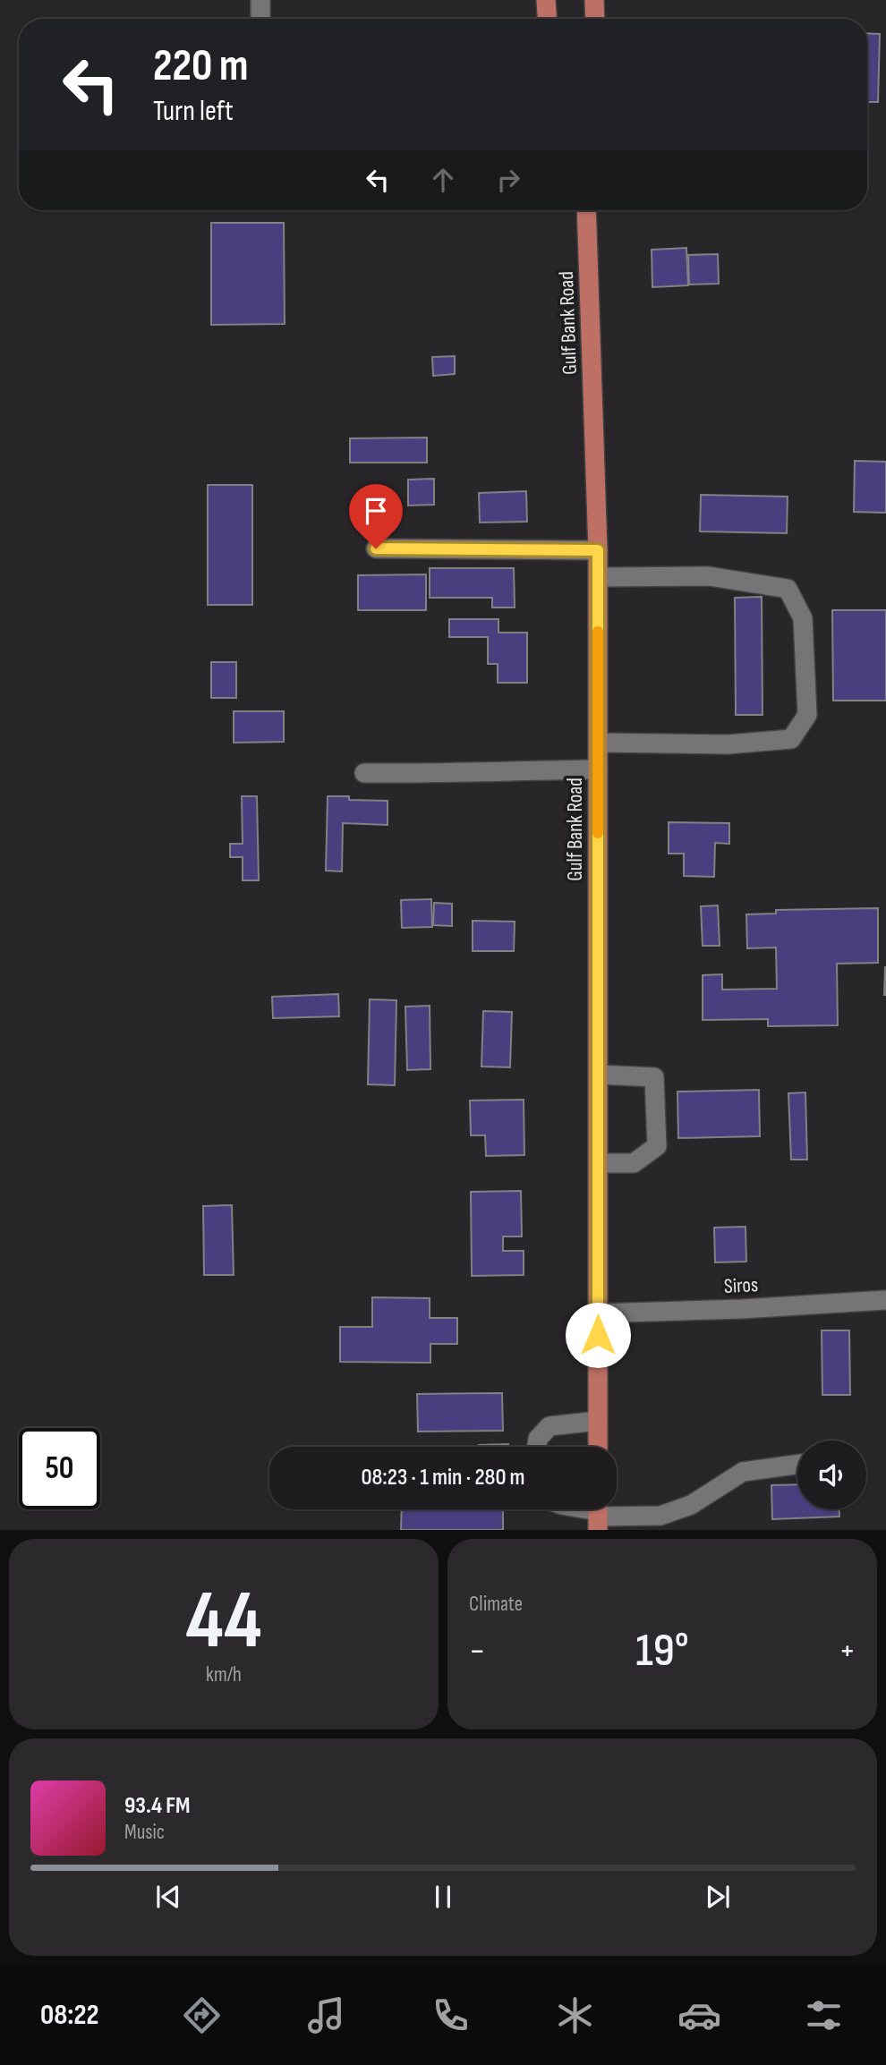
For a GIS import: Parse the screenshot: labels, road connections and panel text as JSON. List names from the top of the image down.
{
  "streets": {
    "main road": ["Gulf Bank Road"],
    "lane": ["Siros"]
  },
  "crossings": [
    ["Gulf Bank Road", "Siros"]
  ],
  "page": {
    "turn": ["220 m", "Turn left"],
    "limit": "50",
    "trip": "08:23 · 1 min · 280 m",
    "tile": [
      ["44", "km/h"],
      "Climate"
    ],
    "heat": ["−", "19°", "+"],
    "song": ["93.4 FM", "Music"],
    "tabs": "08:22"
  }
}
